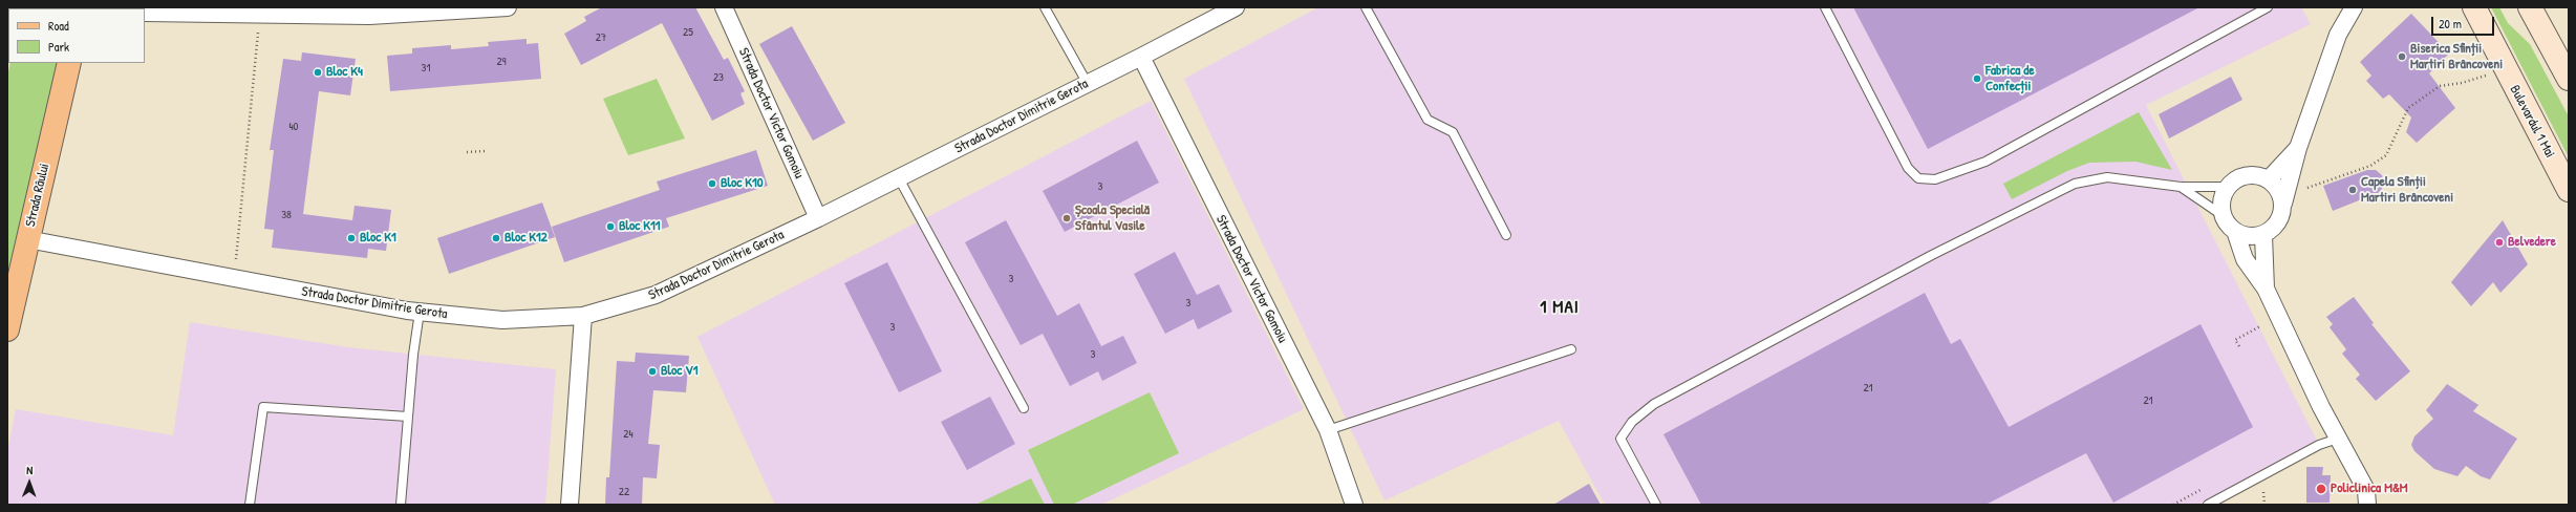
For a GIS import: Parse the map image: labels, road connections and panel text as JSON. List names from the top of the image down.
{
  "streets": {
    "main road": ["Bulevardul 1 Mai", "Strada Râului"],
    "street": ["Strada Doctor Victor Gomoiu", "Strada Doctor Dimitrie Gerota"]
  },
  "crossings": [
    ["Strada Doctor Victor Gomoiu", "Strada Doctor Dimitrie Gerota"],
    ["Strada Doctor Dimitrie Gerota", "Strada Râului"]
  ],
  "districts": ["1 MAI"],
  "places": [
    "Biserica Sfinții Martiri Brâncoveni",
    "Bloc K4",
    "Fabrica de Confecții",
    "Bloc K10",
    "Capela Sfinții Martiri Brâncoveni",
    "Școala Specială Sfântul Vasile",
    "Bloc K11",
    "Bloc K1",
    "Bloc K12",
    "Belvedere",
    "Bloc V1",
    "Policlinica M&M"
  ],
  "house_numbers": [
    "25",
    "27",
    "29",
    "31",
    "23",
    "40",
    "3",
    "38",
    "3",
    "3",
    "3",
    "3",
    "21",
    "21",
    "24",
    "22"
  ],
  "legend": ["Road", "Park"],
  "scale_bar": "20 m",
  "north": "top"
}
